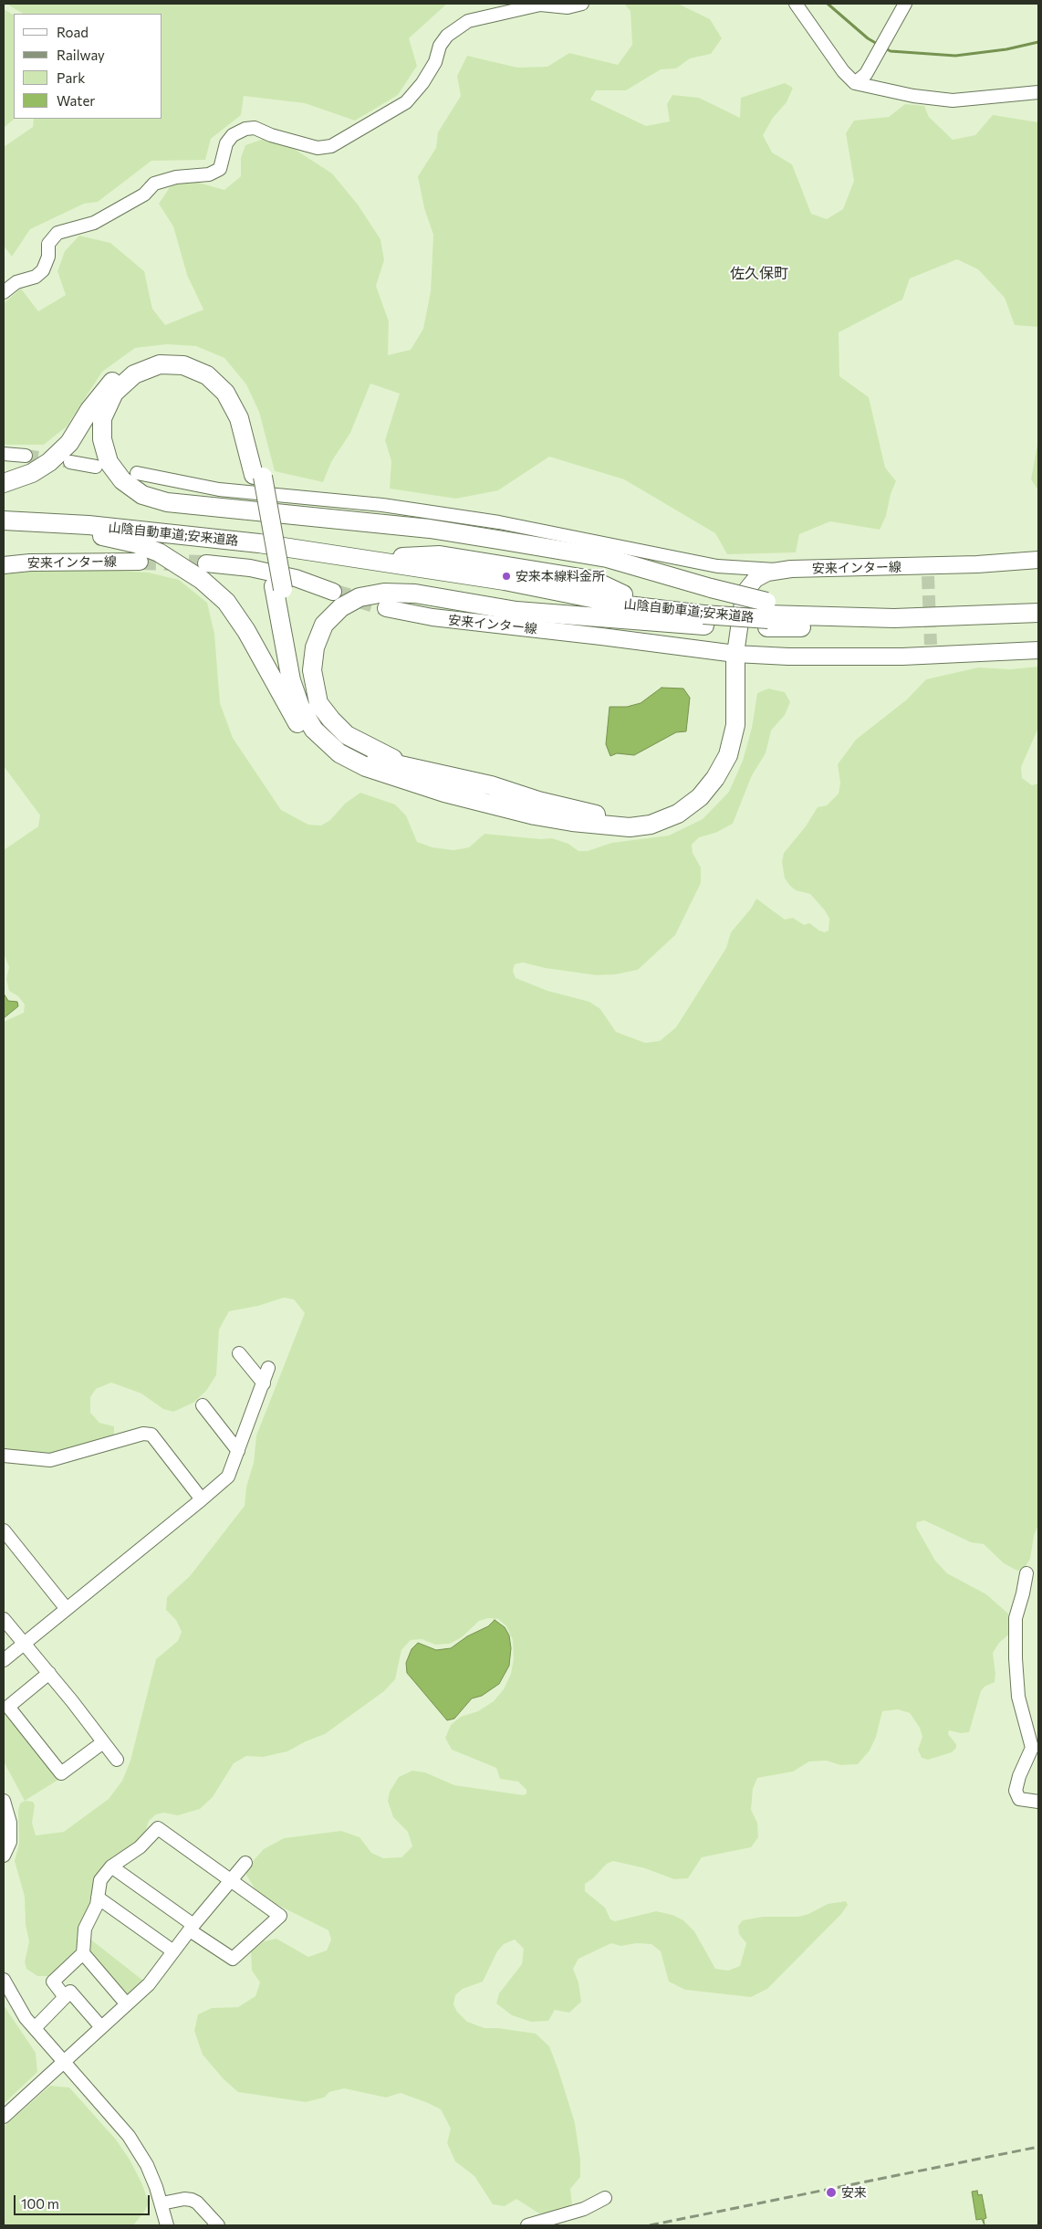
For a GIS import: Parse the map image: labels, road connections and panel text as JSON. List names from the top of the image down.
{
  "streets": {
    "highway": ["山陰自動車道;安来道路"],
    "main road": ["安来インター線"]
  },
  "districts": ["佐久保町"],
  "places": ["安来本線料金所", "安来"],
  "legend": [
    "Road",
    "Railway",
    "Park",
    "Water"
  ],
  "scale_bar": "100 m"
}
